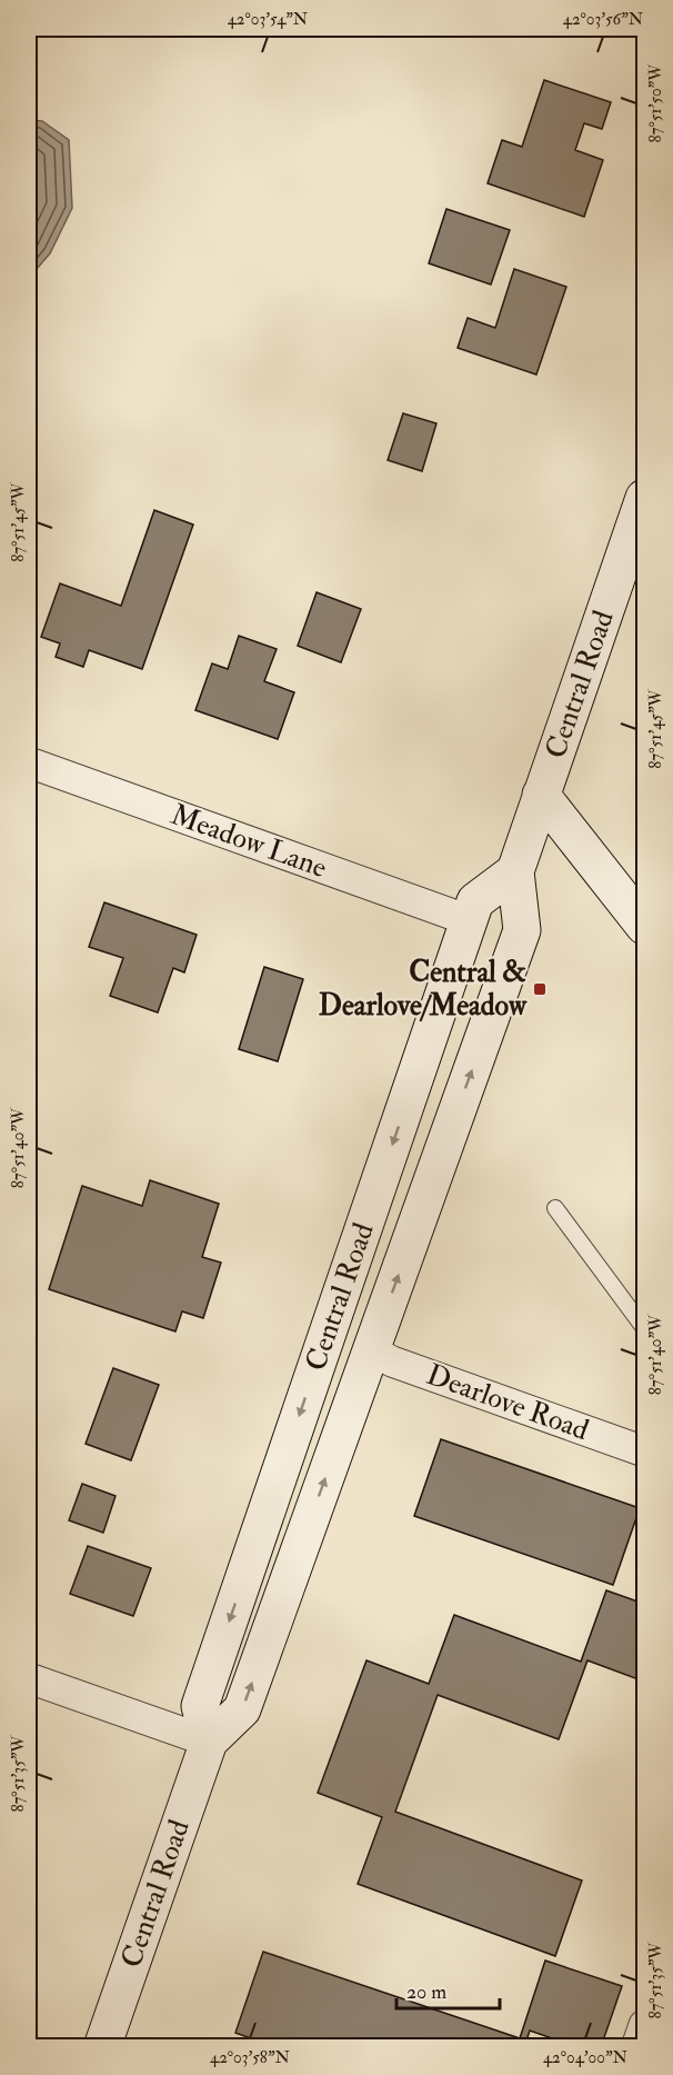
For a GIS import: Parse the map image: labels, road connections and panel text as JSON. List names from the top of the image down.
{
  "streets": {
    "main road": ["Central Road"],
    "street": ["Meadow Lane", "Dearlove Road"]
  },
  "crossings": [
    ["Central Road", "Meadow Lane"],
    ["Central Road", "Dearlove Road"]
  ],
  "places": {
    "transit": ["Central & Dearlove/Meadow"]
  },
  "scale_bar": "20 m",
  "coordinates": [
    "42°03'54\"N",
    "42°03'56\"N",
    "87°51'50\"W",
    "87°51'45\"W",
    "87°51'40\"W",
    "87°51'35\"W",
    "42°03'58\"N",
    "42°04'00\"N"
  ]
}
